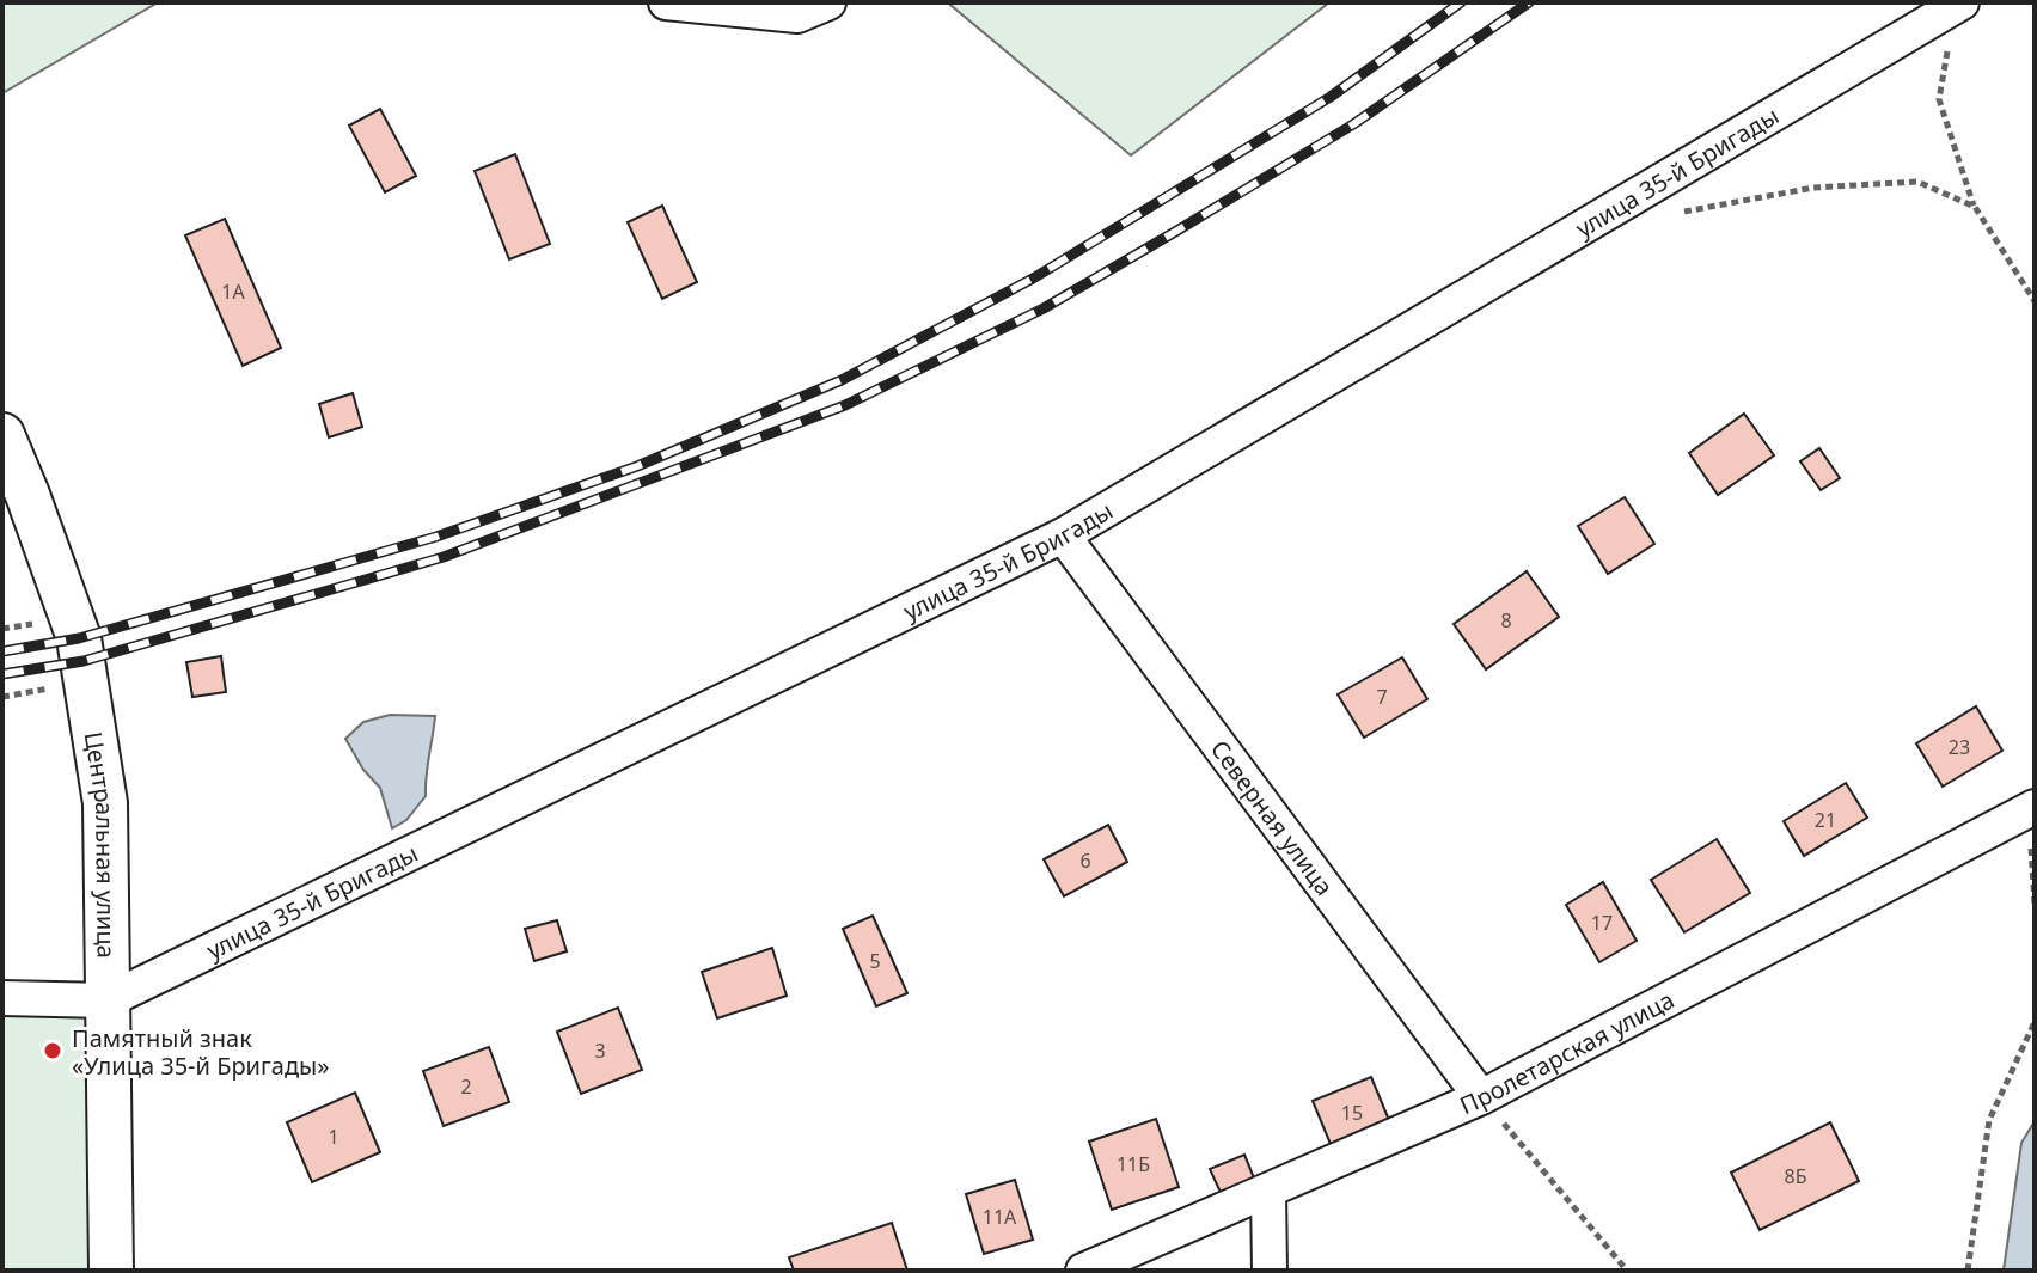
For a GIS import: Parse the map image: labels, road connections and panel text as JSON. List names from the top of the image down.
{
  "streets": {
    "street": [
      "улица 35-й Бригады",
      "Северная улица",
      "Центральная улица",
      "Пролетарская улица"
    ]
  },
  "crossings": [
    ["улица 35-й Бригады", "Северная улица"],
    ["улица 35-й Бригады", "Центральная улица"],
    ["Северная улица", "Пролетарская улица"]
  ],
  "places": ["Памятный знак «Улица 35-й Бригады»"],
  "house_numbers": [
    "1А",
    "8",
    "7",
    "23",
    "21",
    "6",
    "17",
    "5",
    "3",
    "2",
    "15",
    "1",
    "11Б",
    "8Б",
    "11А"
  ]
}
